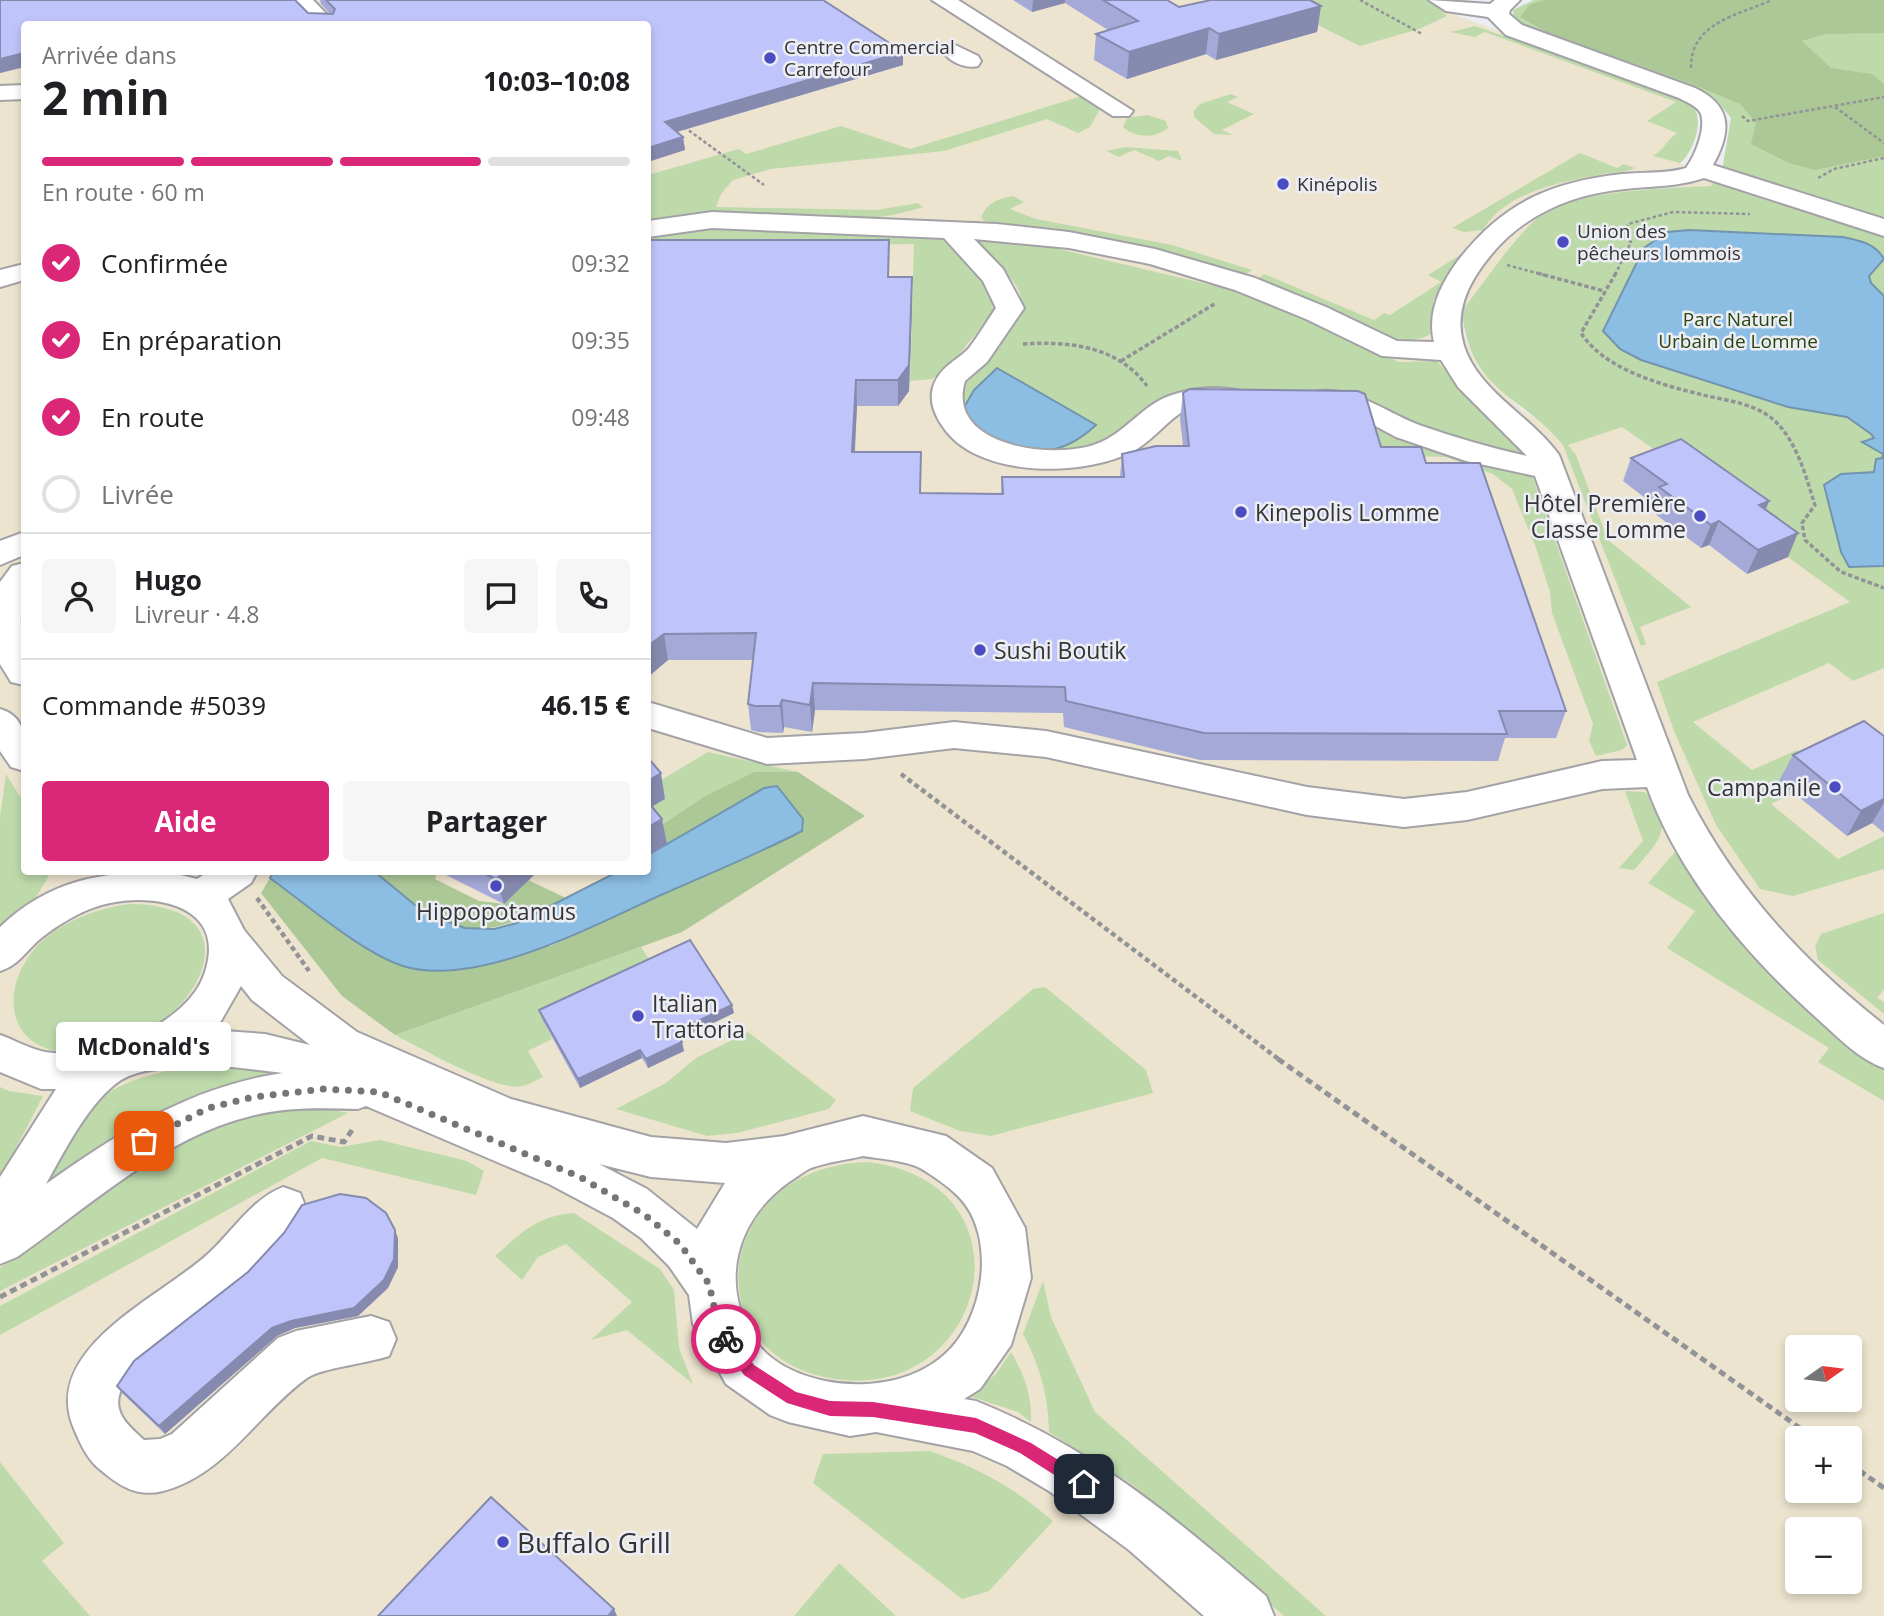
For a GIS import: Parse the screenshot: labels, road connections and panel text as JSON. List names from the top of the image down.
{
  "parks": ["Parc Naturel Urbain de Lomme"],
  "places": [
    "Centre Commercial Carrefour",
    "Kinépolis",
    "Union des pêcheurs lommois",
    "Kinepolis Lomme",
    "Hôtel Première Classe Lomme",
    "Sushi Boutik",
    "Campanile",
    "Hippopotamus",
    "Italian Trattoria",
    "McDonald's",
    "Buffalo Grill"
  ],
  "north": "right",
  "page": {
    "heading": ["2 min", "Arrivée dans", "10:03–10:08"],
    "panel": [
      "Hugo",
      "Livreur · 4.8",
      "Commande #5039",
      "46.15 €"
    ],
    "bar": "En route · 60 m",
    "list": [
      ["Confirmée", "09:32"],
      ["En préparation", "09:35"],
      ["En route", "09:48"],
      "Livrée"
    ],
    "buttons": ["Aide", "Partager"],
    "bubble": "McDonald's",
    "map_buttons": ["+", "−"]
  }
}
